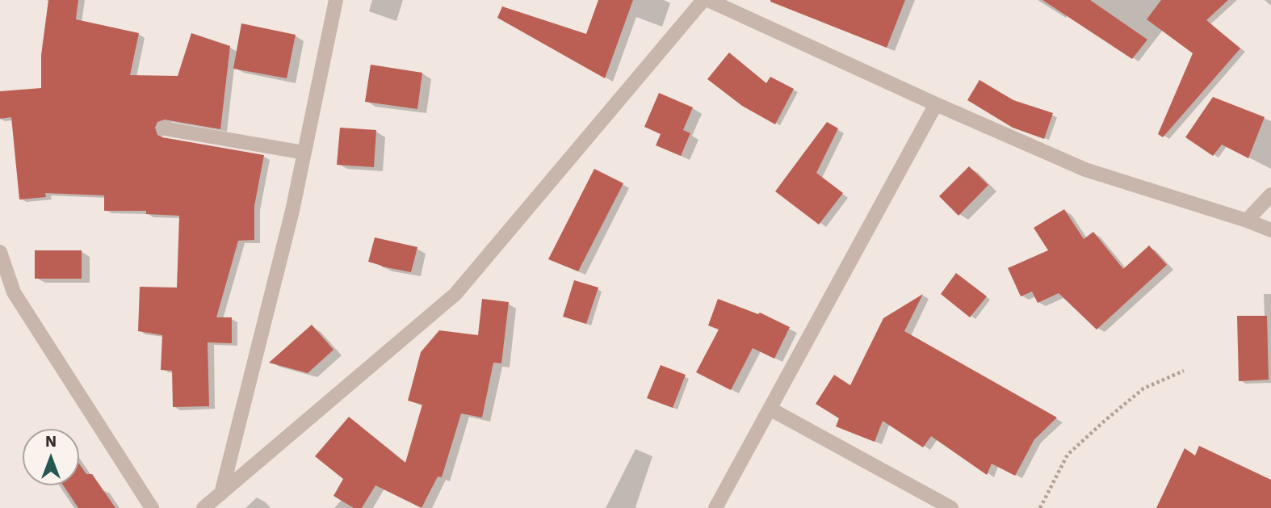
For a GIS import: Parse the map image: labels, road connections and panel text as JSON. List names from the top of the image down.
{
  "north": "top"
}
